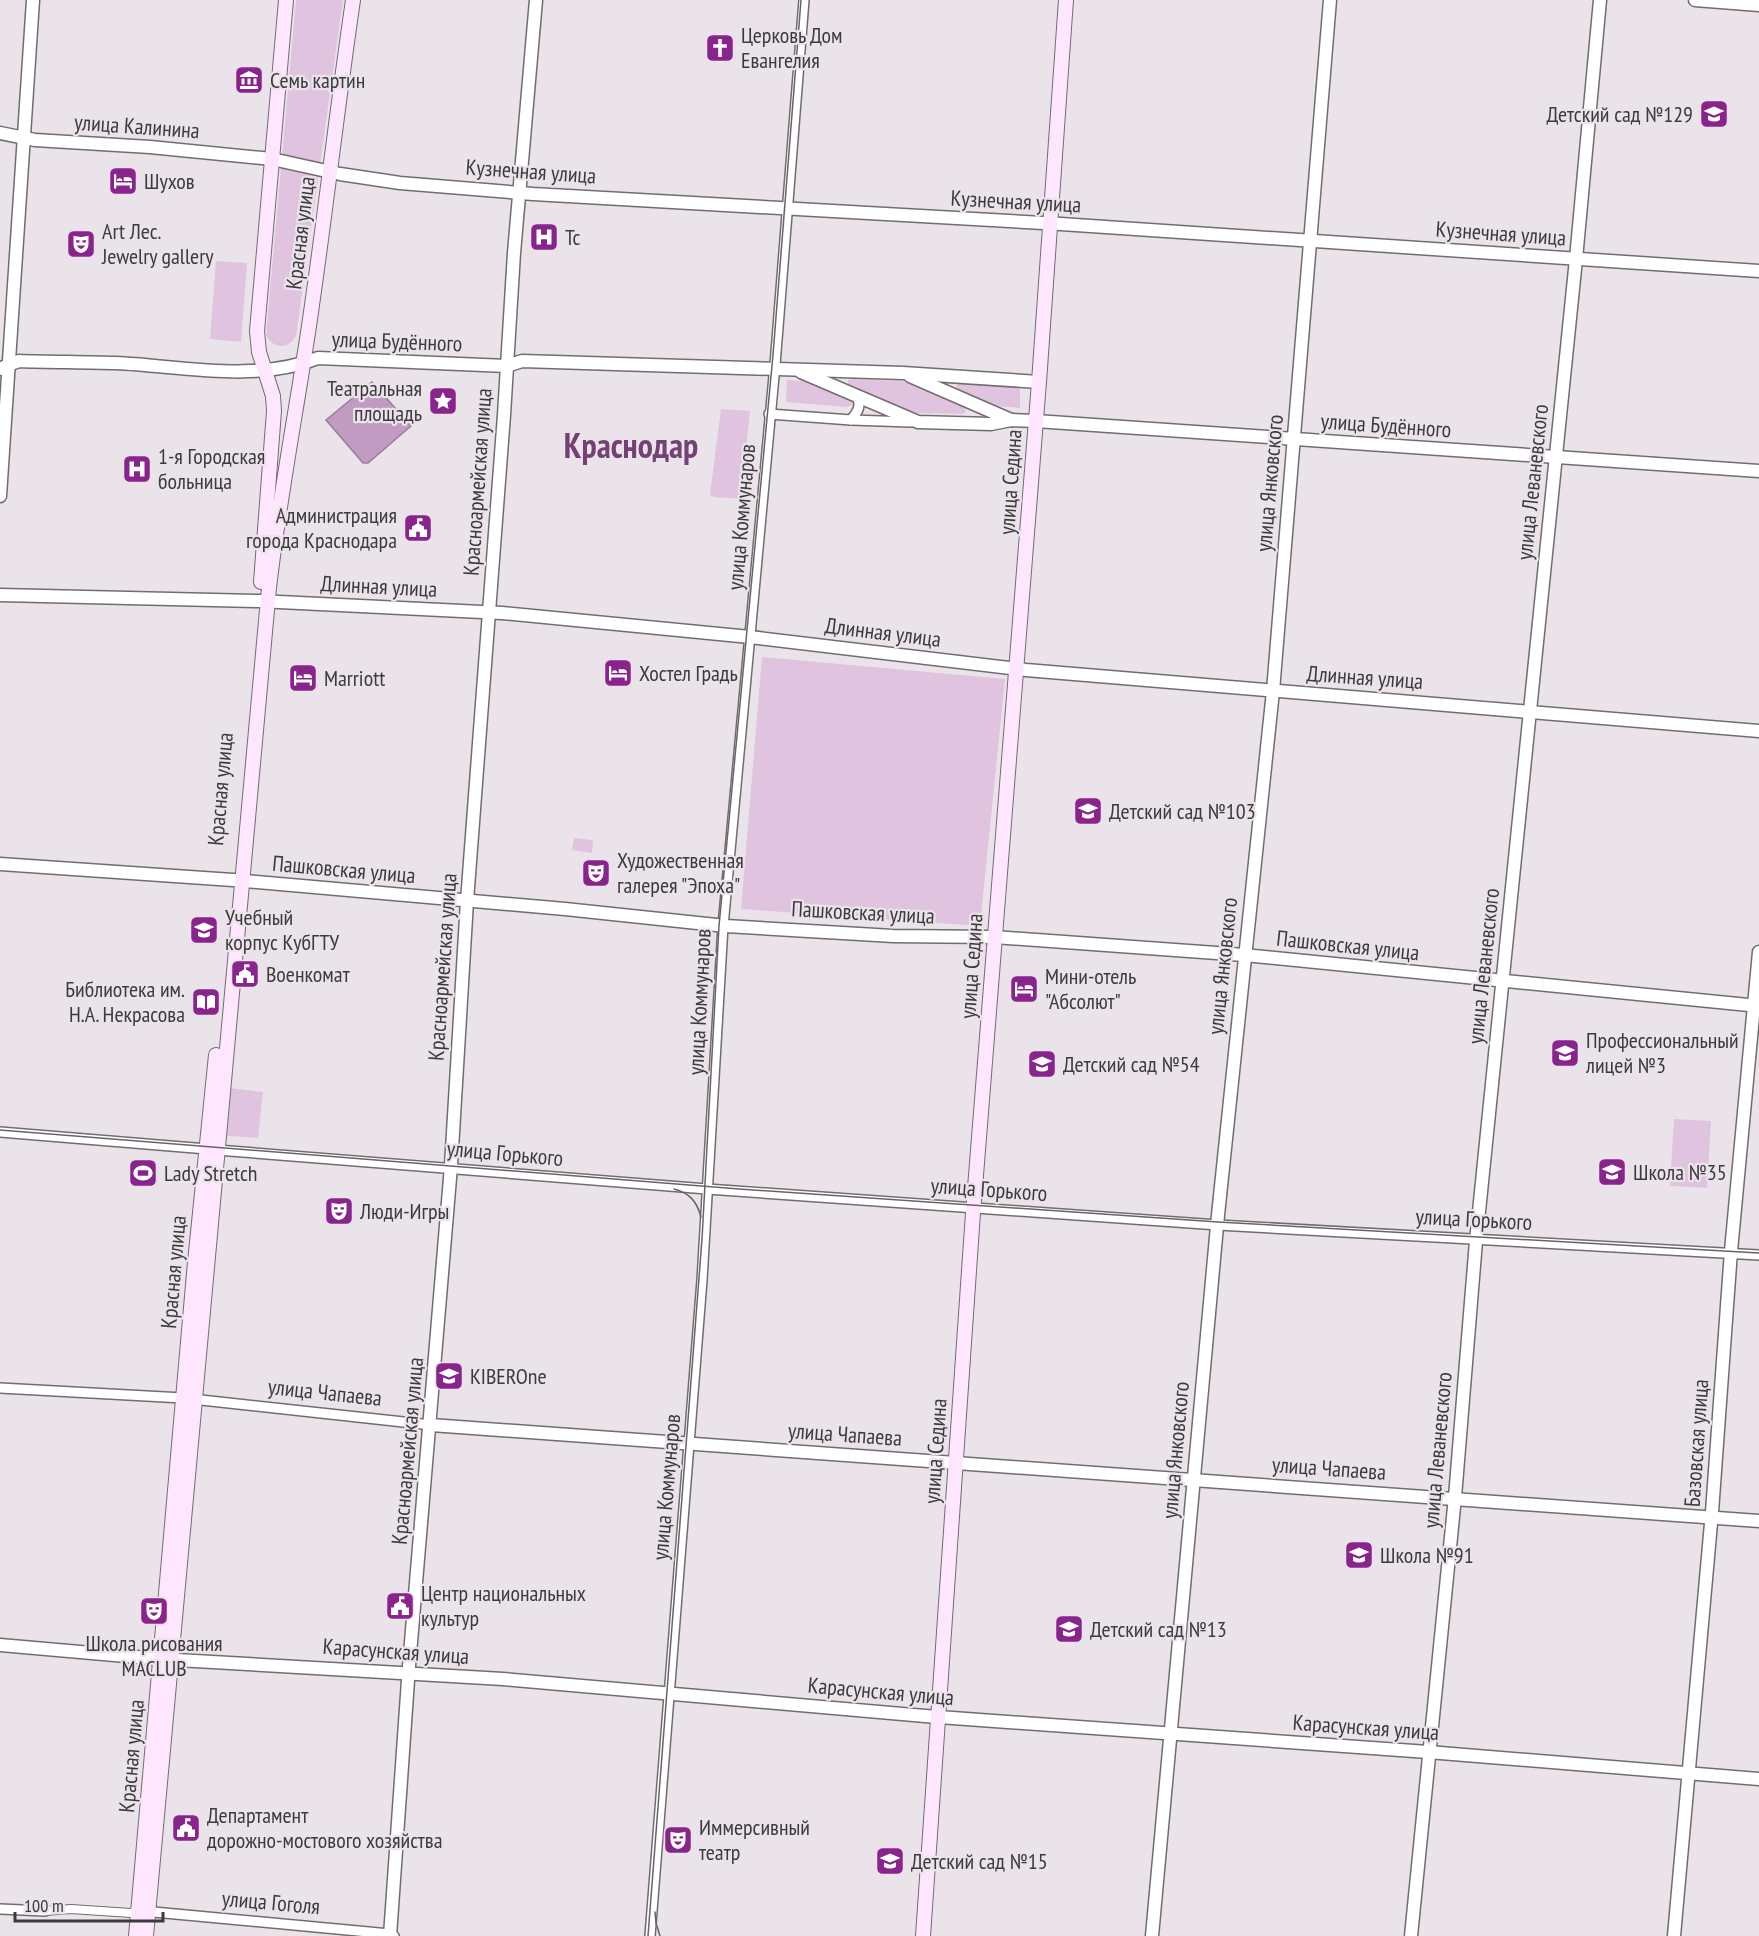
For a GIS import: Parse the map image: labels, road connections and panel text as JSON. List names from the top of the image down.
{
  "streets": {
    "main road": ["Красная улица", "улица Седина"],
    "street": [
      "улица Калинина",
      "Кузнечная улица",
      "улица Будённого",
      "Красноармейская улица",
      "улица Леваневского",
      "улица Янковского",
      "улица Коммунаров",
      "Длинная улица",
      "Пашковская улица",
      "улица Горького",
      "улица Чапаева",
      "Базовская улица",
      "Карасунская улица",
      "улица Гоголя"
    ]
  },
  "crossings": [
    ["улица Калинина", "Кузнечная улица"],
    ["улица Калинина", "Красная улица"],
    ["Кузнечная улица", "Красная улица"],
    ["Кузнечная улица", "Красноармейская улица"],
    ["Кузнечная улица", "улица Седина"],
    ["Кузнечная улица", "улица Леваневского"],
    ["Кузнечная улица", "улица Янковского"],
    ["Кузнечная улица", "улица Коммунаров"],
    ["Красная улица", "улица Будённого"],
    ["Красная улица", "Длинная улица"],
    ["Красная улица", "Пашковская улица"],
    ["Красная улица", "улица Горького"],
    ["Красная улица", "улица Чапаева"],
    ["Красная улица", "Карасунская улица"],
    ["Красная улица", "улица Гоголя"],
    ["улица Будённого", "Красноармейская улица"],
    ["улица Будённого", "улица Седина"],
    ["улица Будённого", "улица Леваневского"],
    ["улица Будённого", "улица Янковского"],
    ["улица Будённого", "улица Коммунаров"],
    ["Красноармейская улица", "Длинная улица"],
    ["Красноармейская улица", "Пашковская улица"],
    ["Красноармейская улица", "улица Горького"],
    ["Красноармейская улица", "улица Чапаева"],
    ["Красноармейская улица", "Карасунская улица"],
    ["Красноармейская улица", "улица Гоголя"],
    ["улица Седина", "Длинная улица"],
    ["улица Седина", "Пашковская улица"],
    ["улица Седина", "улица Горького"],
    ["улица Седина", "улица Чапаева"],
    ["улица Седина", "Карасунская улица"],
    ["улица Леваневского", "Длинная улица"],
    ["улица Леваневского", "Пашковская улица"],
    ["улица Леваневского", "улица Горького"],
    ["улица Леваневского", "улица Чапаева"],
    ["улица Леваневского", "Карасунская улица"],
    ["улица Янковского", "Длинная улица"],
    ["улица Янковского", "Пашковская улица"],
    ["улица Янковского", "улица Горького"],
    ["улица Янковского", "улица Чапаева"],
    ["улица Янковского", "Карасунская улица"],
    ["улица Коммунаров", "Длинная улица"],
    ["улица Коммунаров", "Пашковская улица"],
    ["улица Коммунаров", "улица Горького"],
    ["улица Коммунаров", "улица Чапаева"],
    ["улица Коммунаров", "Карасунская улица"],
    ["Пашковская улица", "Базовская улица"],
    ["улица Горького", "Базовская улица"],
    ["улица Чапаева", "Базовская улица"],
    ["Базовская улица", "Карасунская улица"]
  ],
  "districts": ["Краснодар"],
  "places": {
    "church": ["Церковь Дом Евангелия"],
    "museum": ["Семь картин"],
    "school or university": [
      "Детский сад №129",
      "Детский сад №103",
      "Учебный корпус КубГТУ",
      "Профессиональный лицей №3",
      "Детский сад №54",
      "Школа №35",
      "KIBEROne",
      "Школа №91",
      "Детский сад №13",
      "Детский сад №15"
    ],
    "hotel": [
      "Шухов",
      "Хостел Градь",
      "Marriott",
      "Мини-отель \"Абсолют\""
    ],
    "hospital": ["Тс", "1-я Городская больница"],
    "theatre": [
      "Art Лес. Jewelry gallery",
      "Художественная галерея \"Эпоха\"",
      "Люди-Игры",
      "Школа рисования MACLUB",
      "Иммерсивный театр"
    ],
    "place": ["Театральная площадь"],
    "public building": [
      "Администрация города Краснодара",
      "Военкомат",
      "Центр национальных культур",
      "Департамент дорожно-мостового хозяйства"
    ],
    "library": ["Библиотека им. Н.А. Некрасова"],
    "sports": ["Lady Stretch"]
  },
  "scale_bar": "100 m"
}
